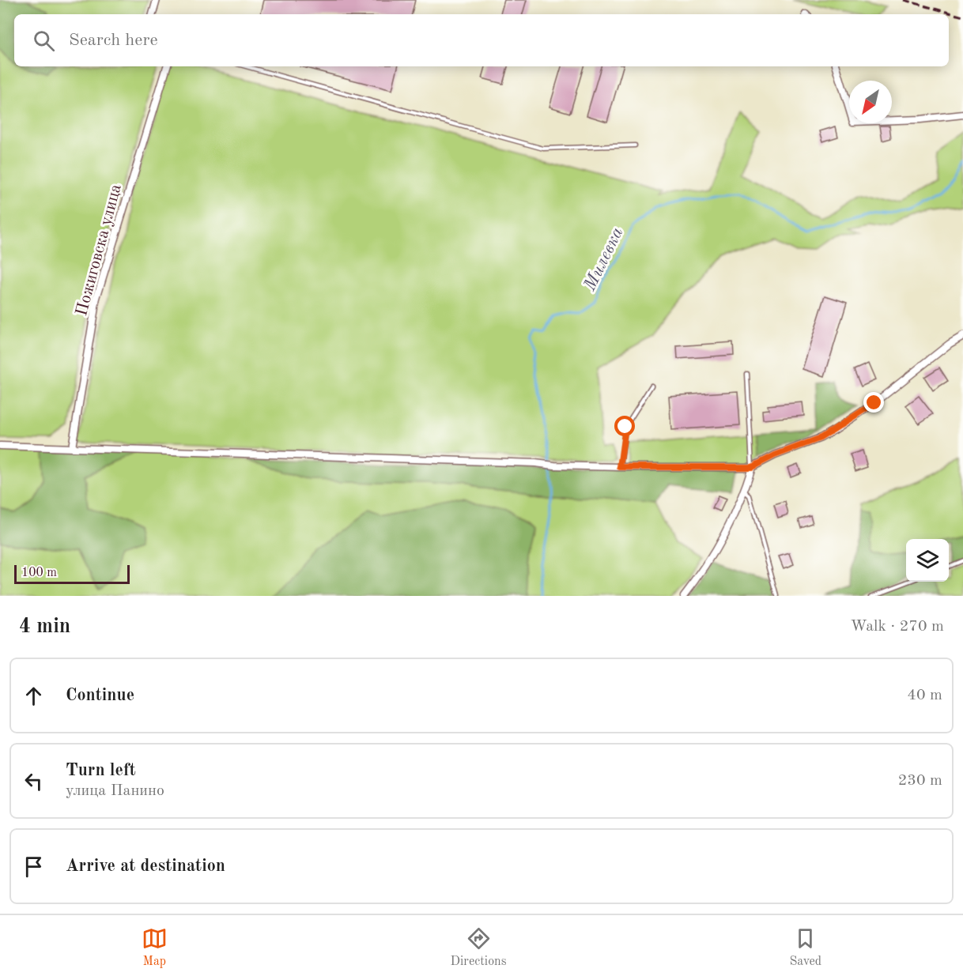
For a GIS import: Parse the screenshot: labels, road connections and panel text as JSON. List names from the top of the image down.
{
  "streets": {
    "street": ["Пожиговска улица"]
  },
  "water": ["Милевка"],
  "scale_bar": "100 m",
  "north": "bottom left",
  "page": {
    "search": "Search here",
    "scale": "100 m",
    "heading": ["4 min", "Walk · 270 m"],
    "list": [
      ["Continue", "40 m"],
      ["Turn left", "улица Панино", "230 m"],
      "Arrive at destination"
    ],
    "nav": ["Map", "Directions", "Saved"]
  }
}
